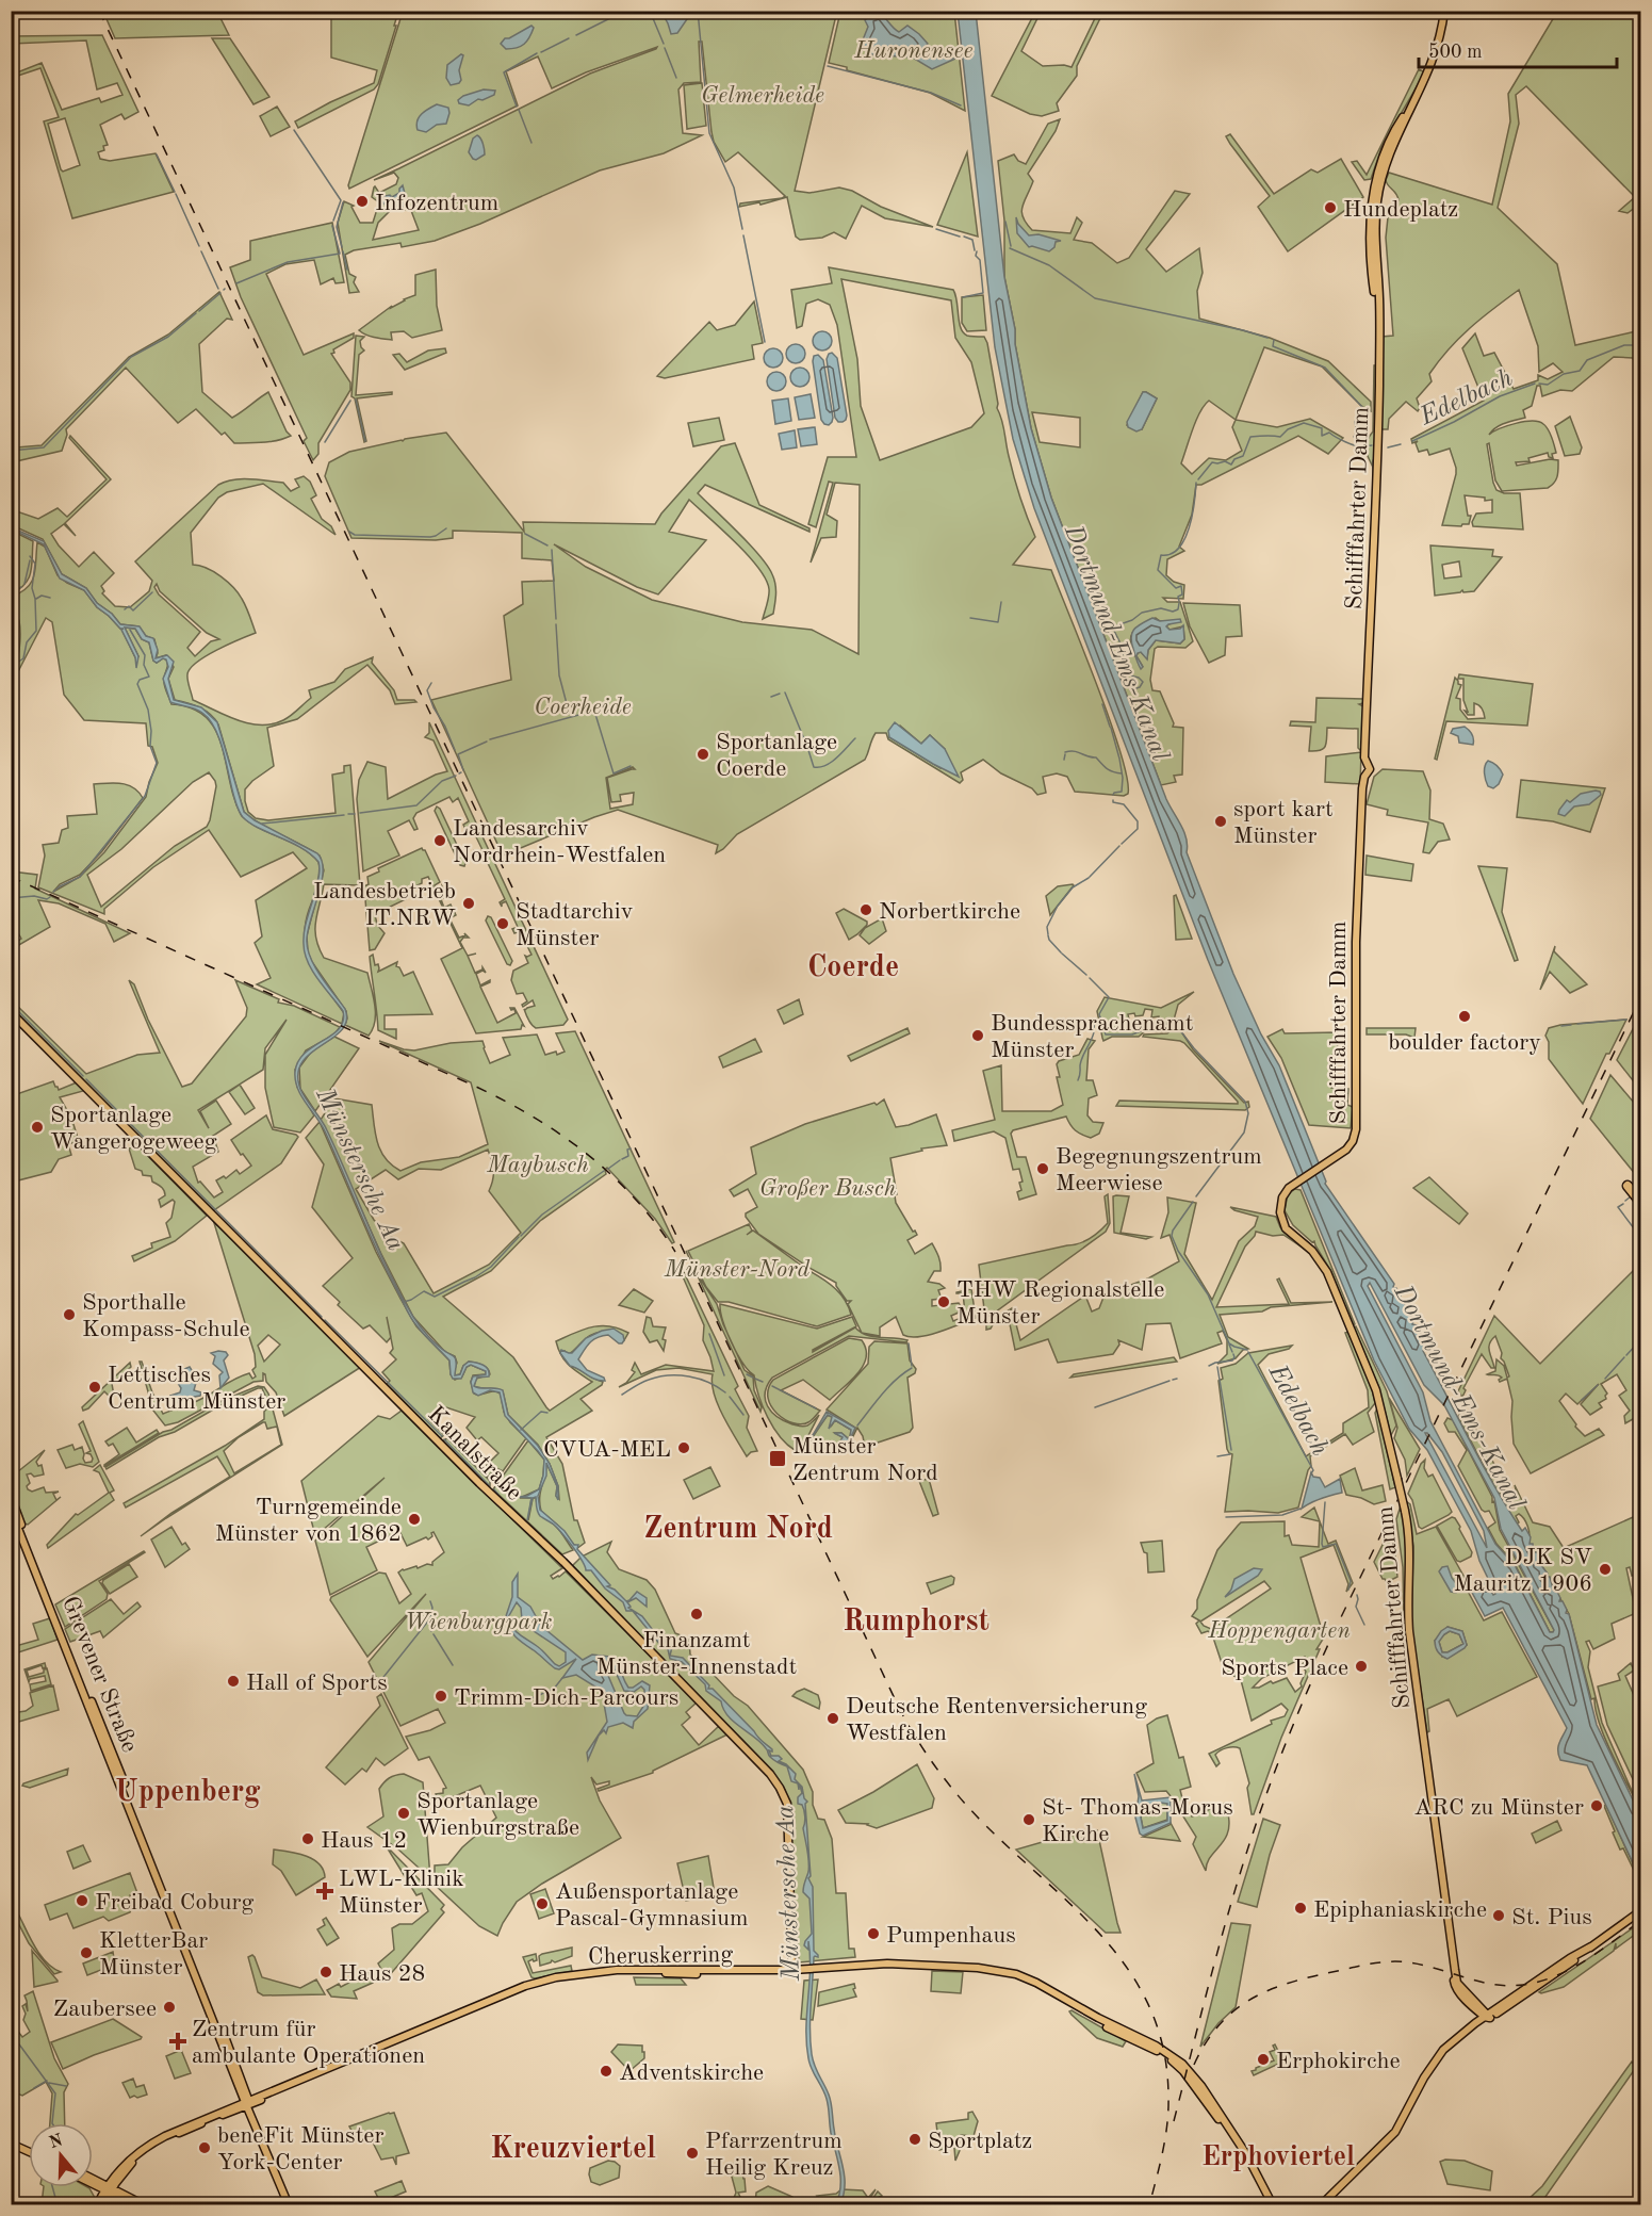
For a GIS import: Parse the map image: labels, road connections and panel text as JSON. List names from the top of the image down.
{
  "streets": {
    "main road": [
      "Schifffahrter Damm",
      "Kanalstraße",
      "Grevener Straße",
      "Cheruskerring"
    ]
  },
  "crossings": [
    ["Kanalstraße", "Cheruskerring"],
    ["Grevener Straße", "Cheruskerring"]
  ],
  "districts": [
    "Coerde",
    "Zentrum Nord",
    "Rumphorst",
    "Uppenberg",
    "Kreuzviertel",
    "Erphoviertel"
  ],
  "water": ["Edelbach", "Dortmund-Ems-Kanal", "Münstersche Aa"],
  "parks": [
    "Huronensee",
    "Gelmerheide",
    "Coerheide",
    "Maybusch",
    "Großer Busch",
    "Münster-Nord",
    "Wienburgpark",
    "Hoppengarten"
  ],
  "places": {
    "other": [
      "Infozentrum",
      "Hundeplatz",
      "Sportanlage Coerde",
      "sport kart Münster",
      "Landesarchiv Nordrhein-Westfalen",
      "Landesbetrieb IT.NRW",
      "Norbertkirche",
      "Stadtarchiv Münster",
      "boulder factory",
      "Bundessprachenamt Münster",
      "Sportanlage Wangerogeweeg",
      "Begegnungszentrum Meerwiese",
      "THW Regionalstelle Münster",
      "Sporthalle Kompass-Schule",
      "Lettisches Centrum Münster",
      "CVUA-MEL",
      "Turngemeinde Münster von 1862",
      "DJK SV Mauritz 1906",
      "Finanzamt Münster-Innenstadt",
      "Sports Place",
      "Hall of Sports",
      "Trimm-Dich-Parcours",
      "Deutsche Rentenversicherung Westfalen",
      "ARC zu Münster",
      "Sportanlage Wienburgstraße",
      "St- Thomas-Morus Kirche",
      "Haus 12",
      "Freibad Coburg",
      "Außensportanlage Pascal-Gymnasium",
      "Epiphaniaskirche",
      "St. Pius",
      "Pumpenhaus",
      "KletterBar Münster",
      "Haus 28",
      "Zaubersee",
      "Erphokirche",
      "Adventskirche",
      "Sportplatz",
      "beneFit Münster York-Center",
      "Pfarrzentrum Heilig Kreuz"
    ],
    "transit": ["Münster Zentrum Nord"],
    "health": ["LWL-Klinik Münster", "Zentrum für ambulante Operationen"]
  },
  "scale_bar": "500 m",
  "north": "top"
}
